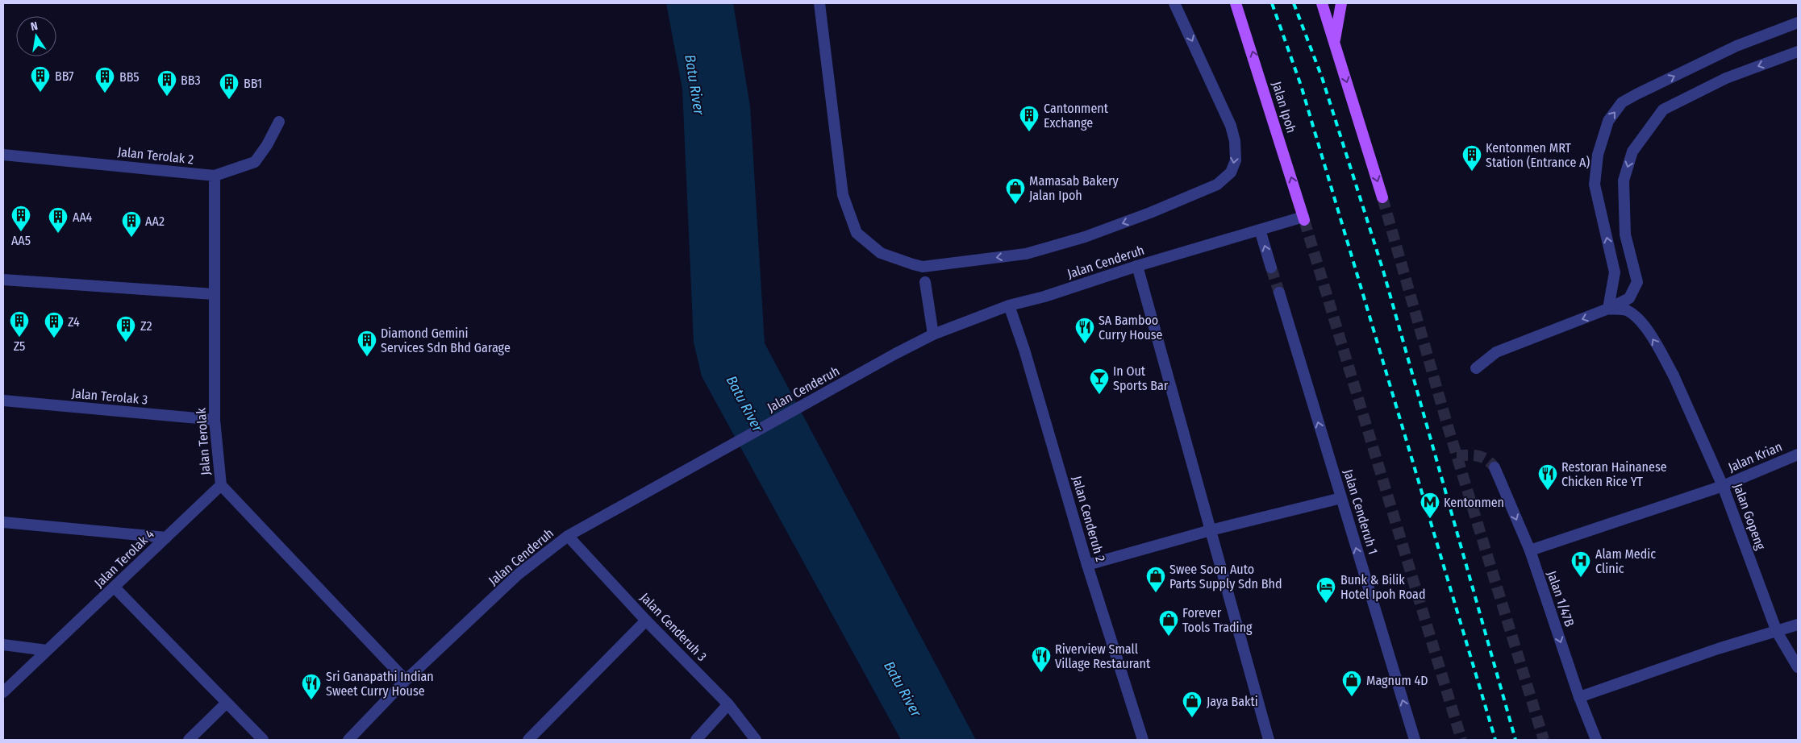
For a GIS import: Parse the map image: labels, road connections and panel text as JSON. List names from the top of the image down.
{
  "streets": {
    "main road": ["Jalan Ipoh"],
    "street": [
      "Jalan Terolak 2",
      "Jalan Cenderuh",
      "Jalan Terolak 3",
      "Jalan Terolak",
      "Jalan Krian",
      "Jalan Cenderuh 1",
      "Jalan Gopeng",
      "Jalan Cenderuh 2",
      "Jalan Terolak 4",
      "Jalan 1/47B",
      "Jalan Cenderuh 3"
    ]
  },
  "crossings": [
    ["Jalan Ipoh", "Jalan Cenderuh"],
    ["Jalan Terolak 2", "Jalan Terolak"],
    ["Jalan Cenderuh", "Jalan Terolak"],
    ["Jalan Cenderuh", "Jalan Cenderuh 2"],
    ["Jalan Cenderuh", "Jalan Cenderuh 3"],
    ["Jalan Terolak 3", "Jalan Terolak"],
    ["Jalan Terolak", "Jalan Terolak 4"],
    ["Jalan Krian", "Jalan Gopeng"],
    ["Jalan Krian", "Jalan 1/47B"]
  ],
  "one_way": ["Jalan Cenderuh 1", "Jalan Gopeng", "Jalan 1/47B"],
  "water": ["Batu River"],
  "places": {
    "building": [
      "BB7",
      "BB5",
      "BB3",
      "BB1",
      "Cantonment Exchange",
      "Kentonmen MRT Station (Entrance A)",
      "AA5",
      "AA4",
      "AA2",
      "Z5",
      "Z4",
      "Z2",
      "Diamond Gemini Services Sdn Bhd Garage"
    ],
    "shop": [
      "Mamasab Bakery Jalan Ipoh",
      "Swee Soon Auto Parts Supply Sdn Bhd",
      "Forever Tools Trading",
      "Magnum 4D",
      "Jaya Bakti"
    ],
    "restaurant": [
      "SA Bamboo Curry House",
      "Restoran Hainanese Chicken Rice YT",
      "Riverview Small Village Restaurant",
      "Sri Ganapathi Indian Sweet Curry House"
    ],
    "bar": ["In Out Sports Bar"],
    "metro station": ["Kentonmen"],
    "hospital": ["Alam Medic Clinic"],
    "hotel": ["Bunk & Bilik Hotel Ipoh Road"]
  },
  "north": "top"
}
